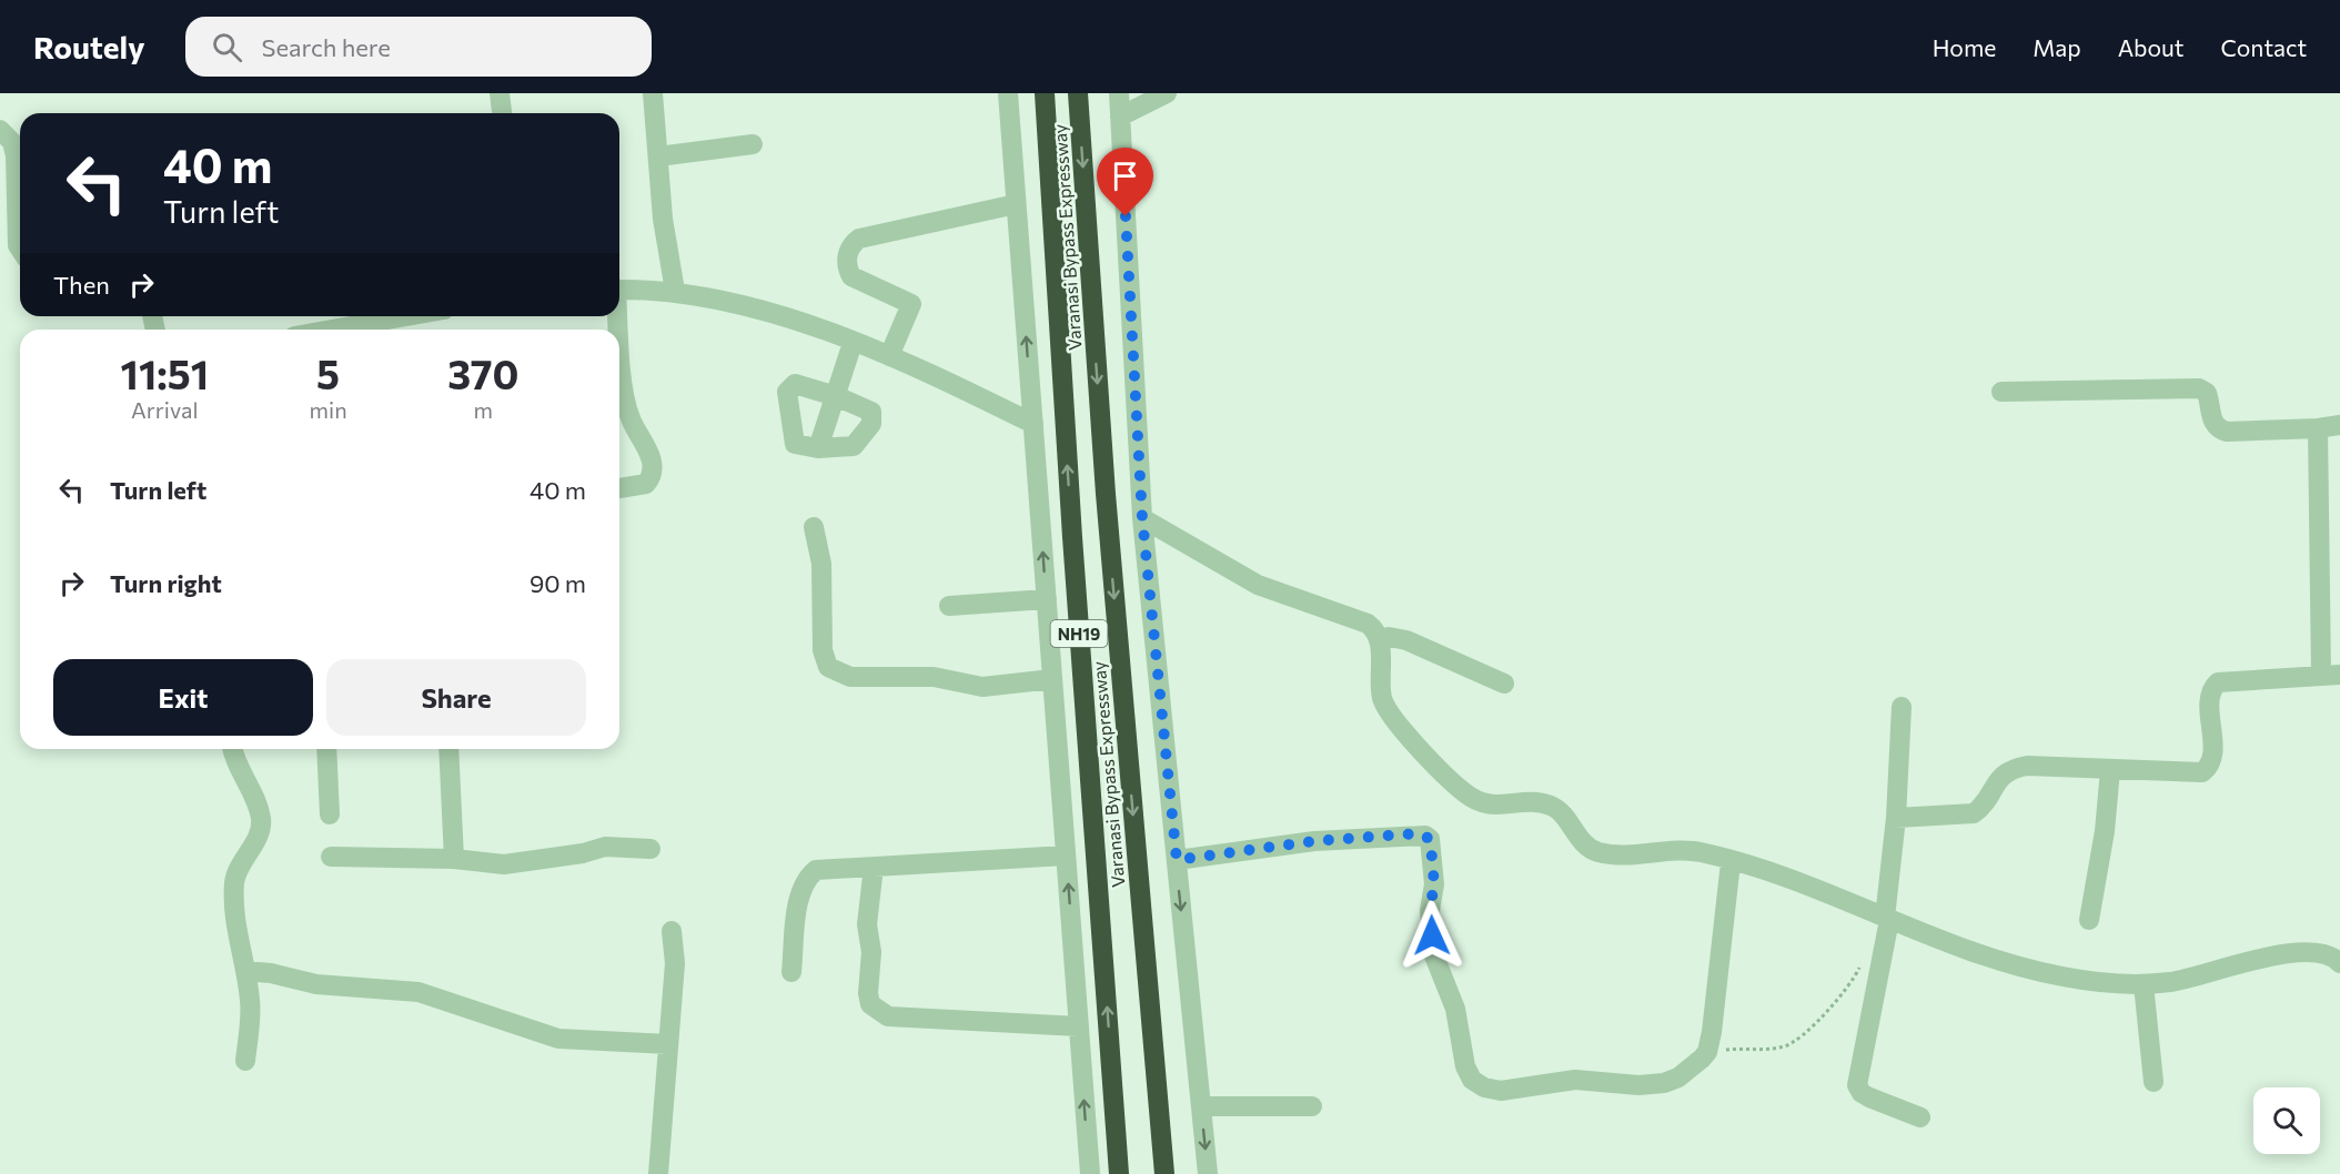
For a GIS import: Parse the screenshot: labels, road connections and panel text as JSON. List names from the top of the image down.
{
  "streets": {
    "highway": ["Varanasi Bypass Expressway", "NH19"]
  },
  "page": {
    "header": "Routely",
    "search": "Search here",
    "nav": [
      "Home",
      "Map",
      "About",
      "Contact"
    ],
    "turn": ["40 m", "Turn left"],
    "then": "Then",
    "eta": [
      "11:51",
      "Arrival",
      "5",
      "min",
      "370",
      "m"
    ],
    "list": [
      {
        "name": "Turn left",
        "value": "40 m"
      },
      {
        "name": "Turn right",
        "value": "90 m"
      }
    ],
    "buttons": ["Exit", "Share"]
  }
}
